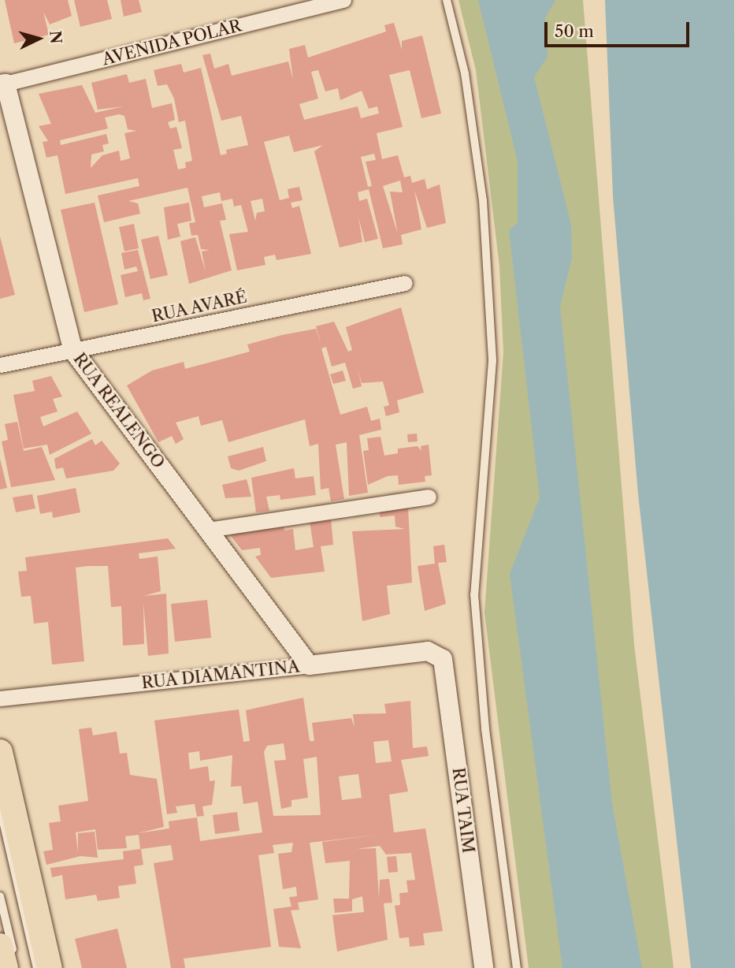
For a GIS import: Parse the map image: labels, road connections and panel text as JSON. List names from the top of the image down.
{
  "streets": {
    "street": [
      "AVENIDA POLAR",
      "RUA AVARÉ",
      "RUA REALENGO",
      "RUA DIAMANTINA",
      "RUA TAIM"
    ]
  },
  "crossings": [
    ["AVENIDA POLAR", "RUA REALENGO"],
    ["RUA AVARÉ", "RUA REALENGO"],
    ["RUA REALENGO", "RUA DIAMANTINA"],
    ["RUA DIAMANTINA", "RUA TAIM"]
  ],
  "scale_bar": "50 m",
  "north": "right"
}
